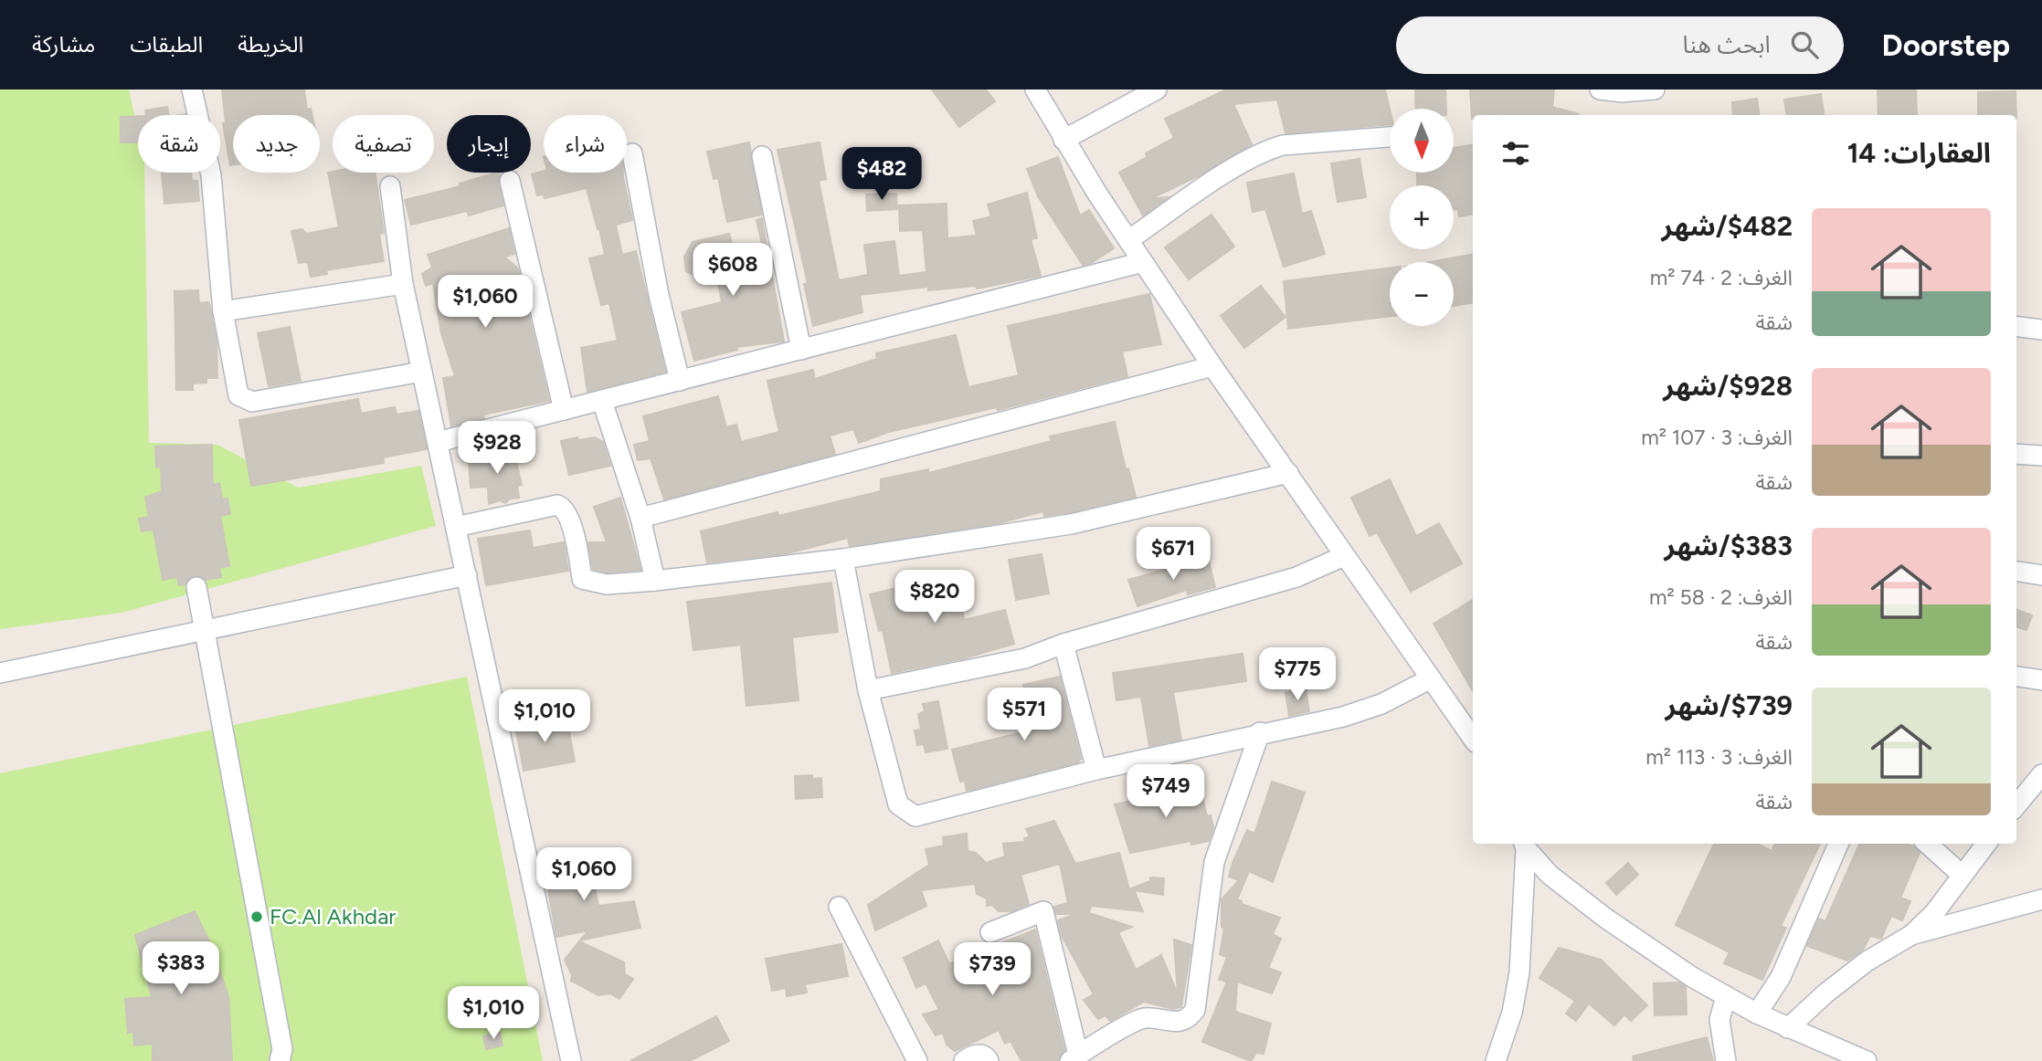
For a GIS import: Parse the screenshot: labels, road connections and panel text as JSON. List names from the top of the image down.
{
  "places": ["FC.Al Akhdar"],
  "north": "bottom",
  "page": {
    "header": "Doorstep",
    "search": "ابحث هنا",
    "nav": ["الخريطة", "الطبقات", "مشاركة"],
    "map_buttons": ["+", "−"],
    "chip": [
      "شراء",
      "إيجار",
      "تصفية",
      "جديد",
      "شقة"
    ],
    "heading": "العقارات: 14",
    "price": [
      "$482",
      "$608",
      "$1,060",
      "$928",
      "$671",
      "$820",
      "$775",
      "$571",
      "$1,010",
      "$749",
      "$1,060",
      "$383",
      "$739",
      "$1,010"
    ],
    "list": [
      {
        "name": "$482/شهر",
        "note": "الغرف: 2 · 74 m² · شقة"
      },
      {
        "name": "$928/شهر",
        "note": "الغرف: 3 · 107 m² · شقة"
      },
      {
        "name": "$383/شهر",
        "note": "الغرف: 2 · 58 m² · شقة"
      },
      {
        "name": "$739/شهر",
        "note": "الغرف: 3 · 113 m² · شقة"
      }
    ]
  }
}
